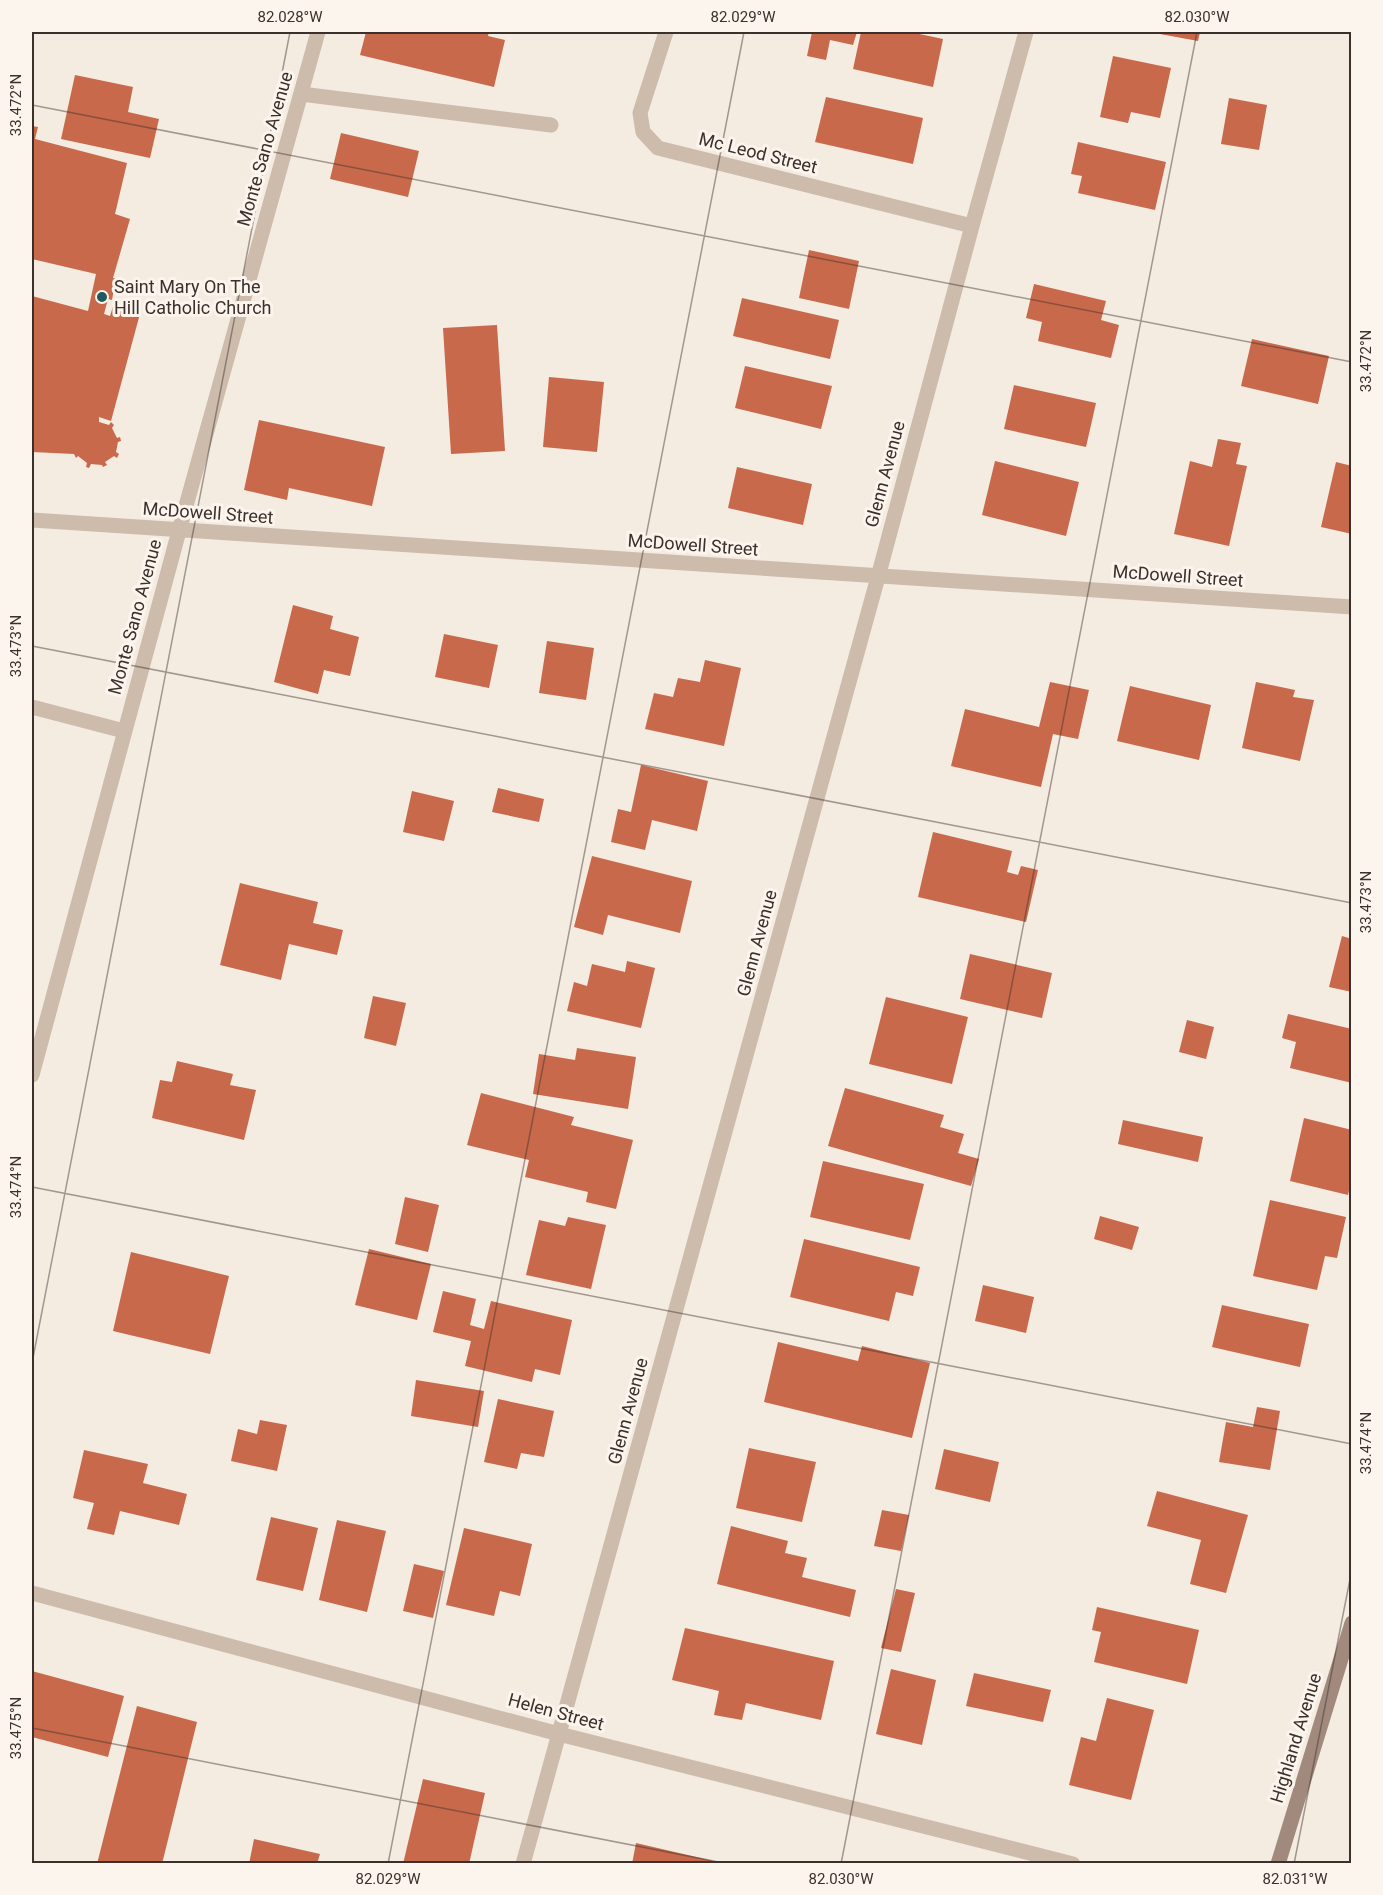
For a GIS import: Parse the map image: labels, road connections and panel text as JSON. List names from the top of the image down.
{
  "streets": {
    "main road": ["Highland Avenue"],
    "street": [
      "Monte Sano Avenue",
      "Mc Leod Street",
      "Glenn Avenue",
      "McDowell Street",
      "Helen Street"
    ]
  },
  "crossings": [
    ["Monte Sano Avenue", "McDowell Street"],
    ["Mc Leod Street", "Glenn Avenue"],
    ["Glenn Avenue", "McDowell Street"],
    ["Glenn Avenue", "Helen Street"]
  ],
  "places": ["Saint Mary On The Hill Catholic Church"],
  "coordinates": [
    "82.028°W",
    "82.029°W",
    "82.030°W",
    "33.472°N",
    "33.473°N",
    "33.474°N",
    "33.475°N",
    "82.031°W"
  ]
}
